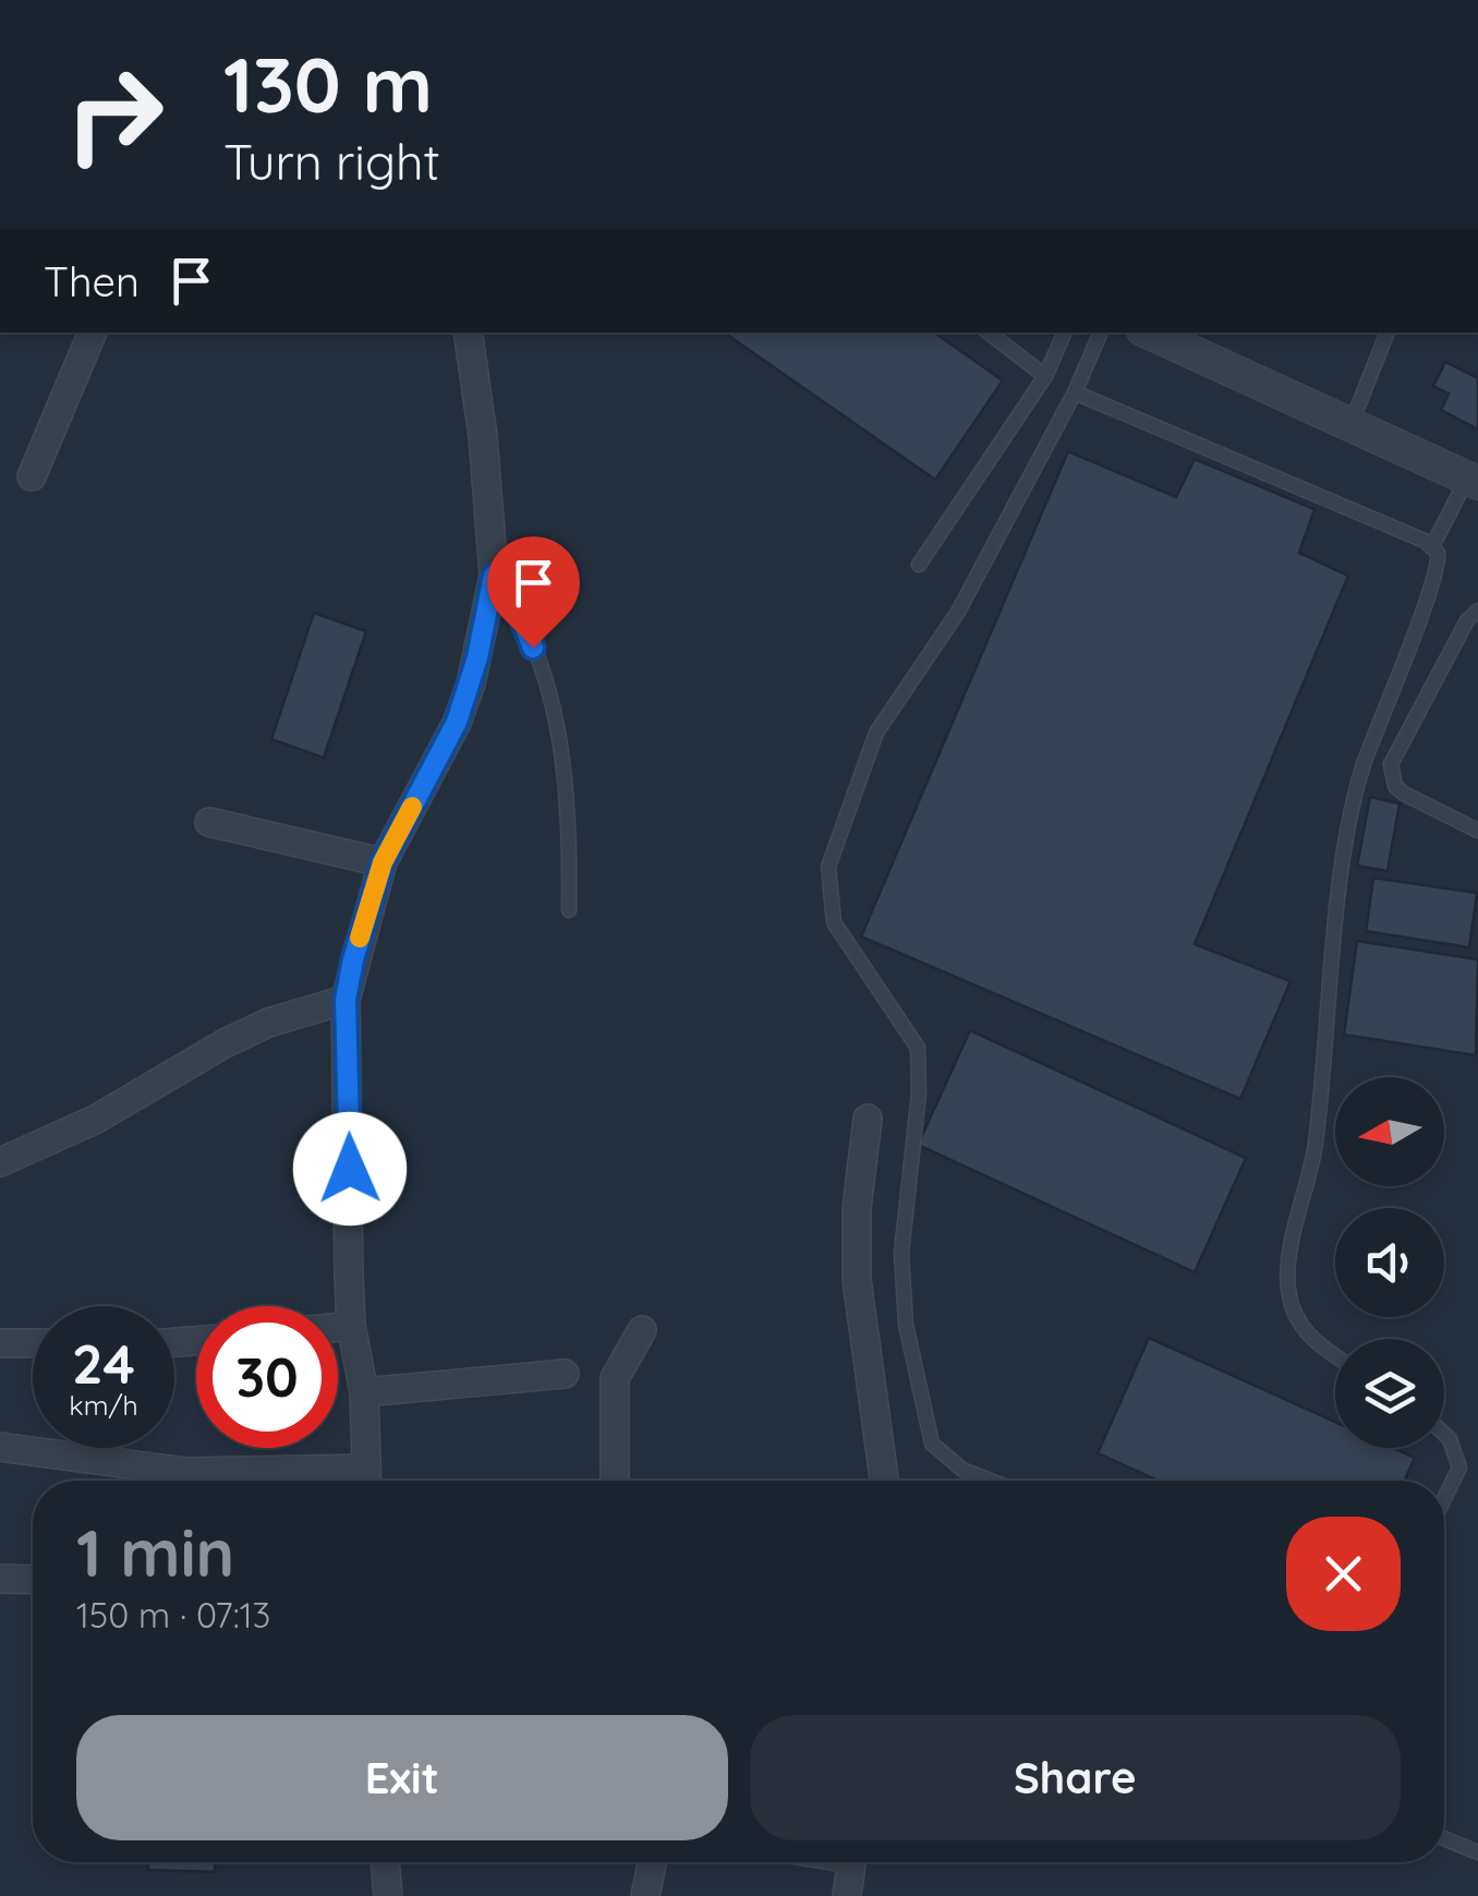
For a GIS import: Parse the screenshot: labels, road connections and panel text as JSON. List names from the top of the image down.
{
  "north": "left",
  "page": {
    "turn": ["130 m", "Turn right"],
    "then": "Then",
    "speed": "24 km/h",
    "limit": "30",
    "heading": ["1 min", "150 m · 07:13"],
    "buttons": ["Exit", "Share"]
  }
}
